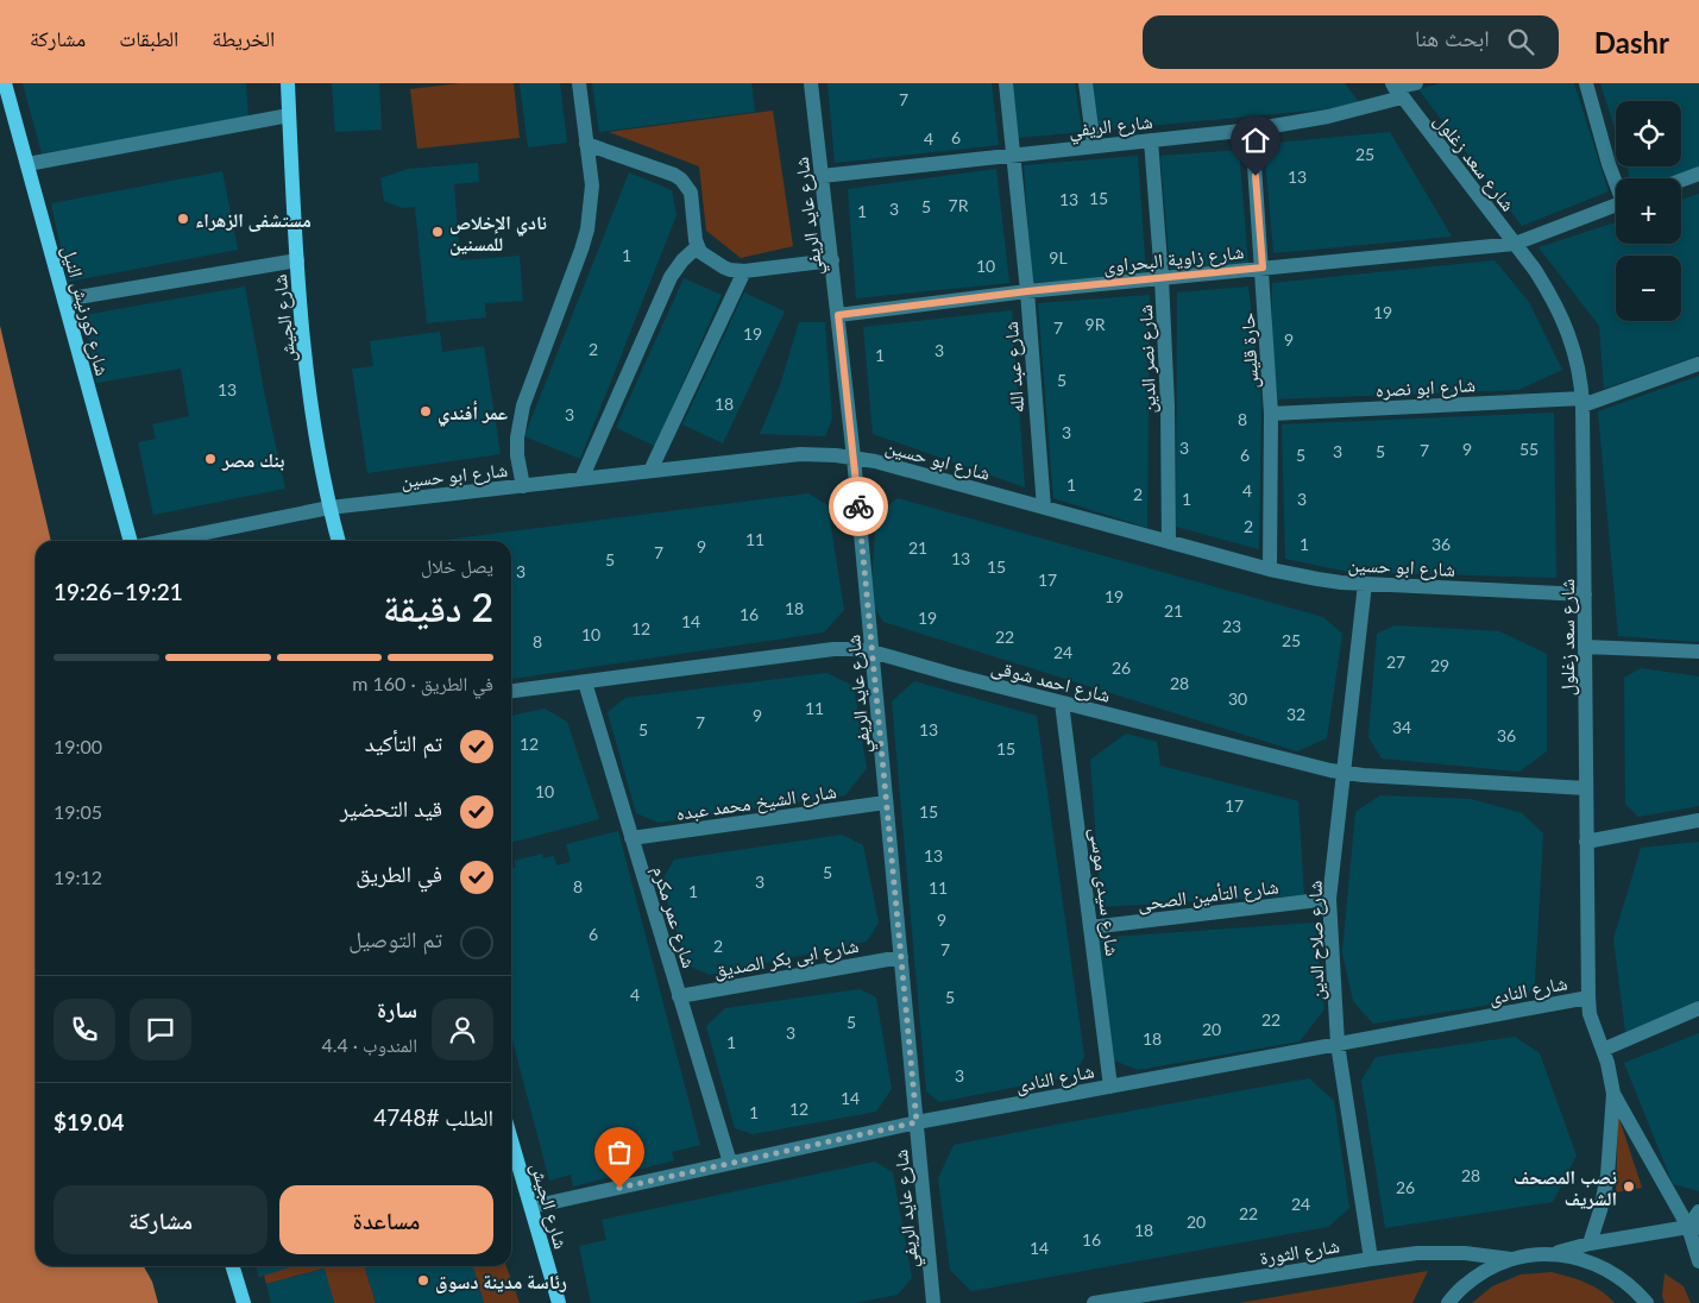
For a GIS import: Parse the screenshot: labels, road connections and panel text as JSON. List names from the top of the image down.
{
  "streets": {
    "main road": ["شارع كورنيش النيل", "شارع الجيش"],
    "street": [
      "شارع الريفي",
      "شارع سعد زغلول",
      "شارع عايد الريفي",
      "شارع زاوية البحراوى",
      "حارة قليس",
      "شارع نصر الدين",
      "شارع عبد الله",
      "شارع ابو نصره",
      "شارع ابو حسين",
      "شارع احمد شوقى",
      "شارع الشيخ محمد عبده",
      "شارع سيدى موسى",
      "شارع التأمين الصحى",
      "شارع عمر مكرم",
      "شارع صلاح الدين",
      "شارع ابى بكر الصديق",
      "شارع النادى",
      "شارع الثورة"
    ]
  },
  "crossings": [
    ["شارع الريفي", "شارع سعد زغلول"],
    ["شارع الريفي", "شارع عايد الريفي"],
    ["شارع الريفي", "حارة قليس"],
    ["شارع الريفي", "شارع نصر الدين"],
    ["شارع الريفي", "شارع عبد الله"],
    ["شارع سعد زغلول", "شارع زاوية البحراوى"],
    ["شارع سعد زغلول", "شارع ابو نصره"],
    ["شارع سعد زغلول", "شارع ابو حسين"],
    ["شارع سعد زغلول", "شارع احمد شوقى"],
    ["شارع سعد زغلول", "شارع النادى"],
    ["شارع عايد الريفي", "شارع زاوية البحراوى"],
    ["شارع عايد الريفي", "شارع ابو حسين"],
    ["شارع عايد الريفي", "شارع احمد شوقى"],
    ["شارع عايد الريفي", "شارع الشيخ محمد عبده"],
    ["شارع عايد الريفي", "شارع ابى بكر الصديق"],
    ["شارع عايد الريفي", "شارع النادى"],
    ["شارع زاوية البحراوى", "حارة قليس"],
    ["شارع زاوية البحراوى", "شارع نصر الدين"],
    ["شارع زاوية البحراوى", "شارع عبد الله"],
    ["شارع الجيش", "شارع ابو حسين"],
    ["شارع الجيش", "شارع النادى"],
    ["حارة قليس", "شارع ابو نصره"],
    ["حارة قليس", "شارع ابو حسين"],
    ["شارع نصر الدين", "شارع ابو حسين"],
    ["شارع عبد الله", "شارع ابو حسين"],
    ["شارع ابو حسين", "شارع صلاح الدين"],
    ["شارع احمد شوقى", "شارع سيدى موسى"],
    ["شارع احمد شوقى", "شارع عمر مكرم"],
    ["شارع احمد شوقى", "شارع صلاح الدين"],
    ["شارع الشيخ محمد عبده", "شارع عمر مكرم"],
    ["شارع سيدى موسى", "شارع التأمين الصحى"],
    ["شارع سيدى موسى", "شارع النادى"],
    ["شارع التأمين الصحى", "شارع صلاح الدين"],
    ["شارع عمر مكرم", "شارع ابى بكر الصديق"],
    ["شارع عمر مكرم", "شارع النادى"],
    ["شارع صلاح الدين", "شارع النادى"],
    ["شارع صلاح الدين", "شارع الثورة"]
  ],
  "places": [
    "مستشفى الزهراء",
    "نادي الإخلاص للمسنين",
    "عمر أفندي",
    "بنك مصر",
    "نصب المصحف الشريف",
    "رئاسة مدينة دسوق"
  ],
  "house_numbers": [
    "7",
    "6",
    "4",
    "25",
    "13",
    "15",
    "13",
    "7R",
    "5",
    "3",
    "1",
    "1",
    "9L",
    "10",
    "19",
    "9R",
    "7",
    "19",
    "9",
    "2",
    "3",
    "1",
    "5",
    "13",
    "18",
    "3",
    "8",
    "3",
    "3",
    "9",
    "55",
    "7",
    "3",
    "5",
    "6",
    "5",
    "1",
    "4",
    "2",
    "1",
    "3",
    "2",
    "11",
    "1",
    "36",
    "9",
    "21",
    "7",
    "13",
    "5",
    "15",
    "3",
    "17",
    "19",
    "18",
    "21",
    "16",
    "19",
    "14",
    "23",
    "12",
    "10",
    "22",
    "25",
    "8",
    "24",
    "27",
    "29",
    "26",
    "28",
    "30",
    "11",
    "32",
    "9",
    "7",
    "34",
    "5",
    "13",
    "36",
    "12",
    "15",
    "10",
    "17",
    "15",
    "13",
    "5",
    "3",
    "8",
    "11",
    "1",
    "9",
    "6",
    "2",
    "7",
    "4",
    "5",
    "22",
    "5",
    "20",
    "3",
    "18",
    "1",
    "3",
    "14",
    "12",
    "1",
    "28",
    "26",
    "24",
    "22",
    "20",
    "18",
    "16",
    "14"
  ],
  "page": {
    "header": "Dashr",
    "search": "ابحث هنا",
    "nav": ["الخريطة", "الطبقات", "مشاركة"],
    "map_buttons": ["+", "−"],
    "heading": ["2 دقيقة", "يصل خلال", "19:21–19:26"],
    "panel": [
      "سارة",
      "المندوب · 4.4",
      "الطلب #4748",
      "$19.04"
    ],
    "bar": "في الطريق · 160 m",
    "list": [
      ["تم التأكيد", "19:00"],
      ["قيد التحضير", "19:05"],
      ["في الطريق", "19:12"],
      "تم التوصيل"
    ],
    "buttons": ["مساعدة", "مشاركة"]
  }
}
